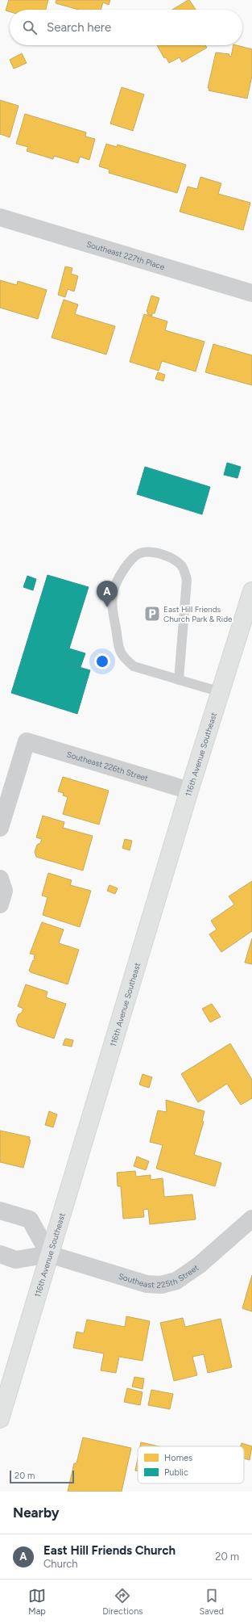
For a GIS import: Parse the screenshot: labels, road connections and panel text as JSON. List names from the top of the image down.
{
  "streets": {
    "main road": ["116th Avenue Southeast"],
    "street": ["Southeast 227th Place", "Southeast 226th Street", "Southeast 225th Street"]
  },
  "crossings": [
    ["116th Avenue Southeast", "Southeast 226th Street"],
    ["116th Avenue Southeast", "Southeast 225th Street"]
  ],
  "places": {
    "parking": ["East Hill Friends Church Park & Ride"]
  },
  "legend": ["Homes", "Public"],
  "scale_bar": "20 m",
  "page": {
    "search": "Search here",
    "pins": "A",
    "scale": "20 m",
    "heading": "Nearby",
    "list": [
      {
        "mark": "A",
        "name": "East Hill Friends Church",
        "note": "Church",
        "value": "20 m"
      }
    ],
    "nav": ["Map", "Directions", "Saved"]
  }
}
